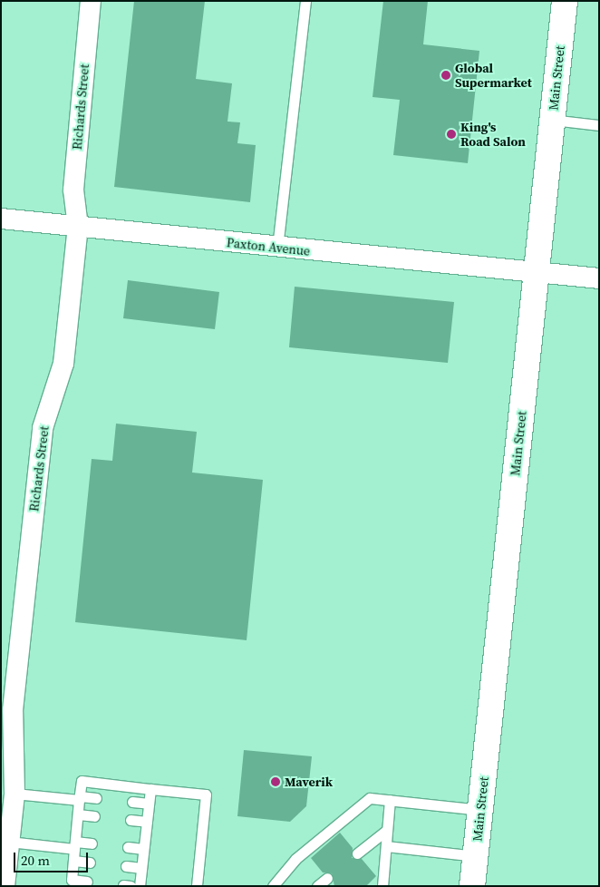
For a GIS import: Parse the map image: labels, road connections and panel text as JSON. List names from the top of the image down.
{
  "streets": {
    "street": ["Main Street", "Richards Street", "Paxton Avenue"]
  },
  "crossings": [
    ["Main Street", "Paxton Avenue"],
    ["Richards Street", "Paxton Avenue"]
  ],
  "places": ["Global Supermarket", "King's Road Salon", "Maverik"],
  "scale_bar": "20 m"
}
